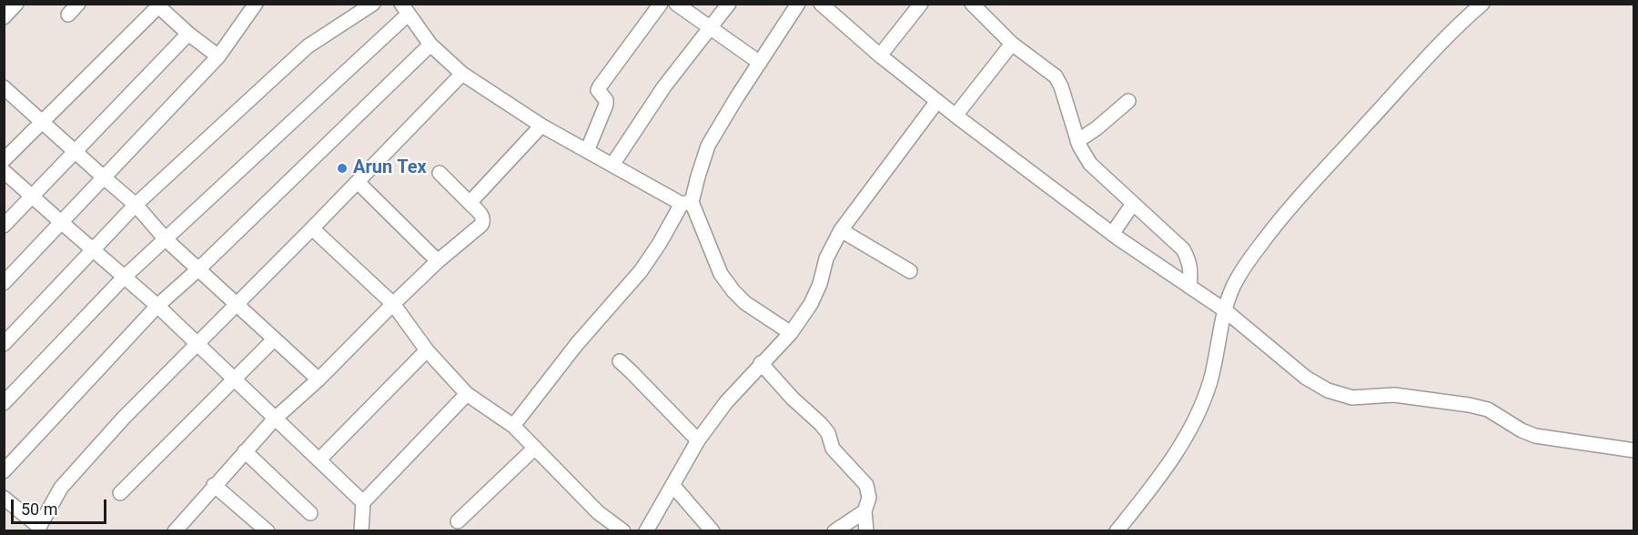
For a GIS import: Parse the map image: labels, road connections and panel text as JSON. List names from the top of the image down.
{
  "places": ["Arun Tex"],
  "scale_bar": "50 m"
}
